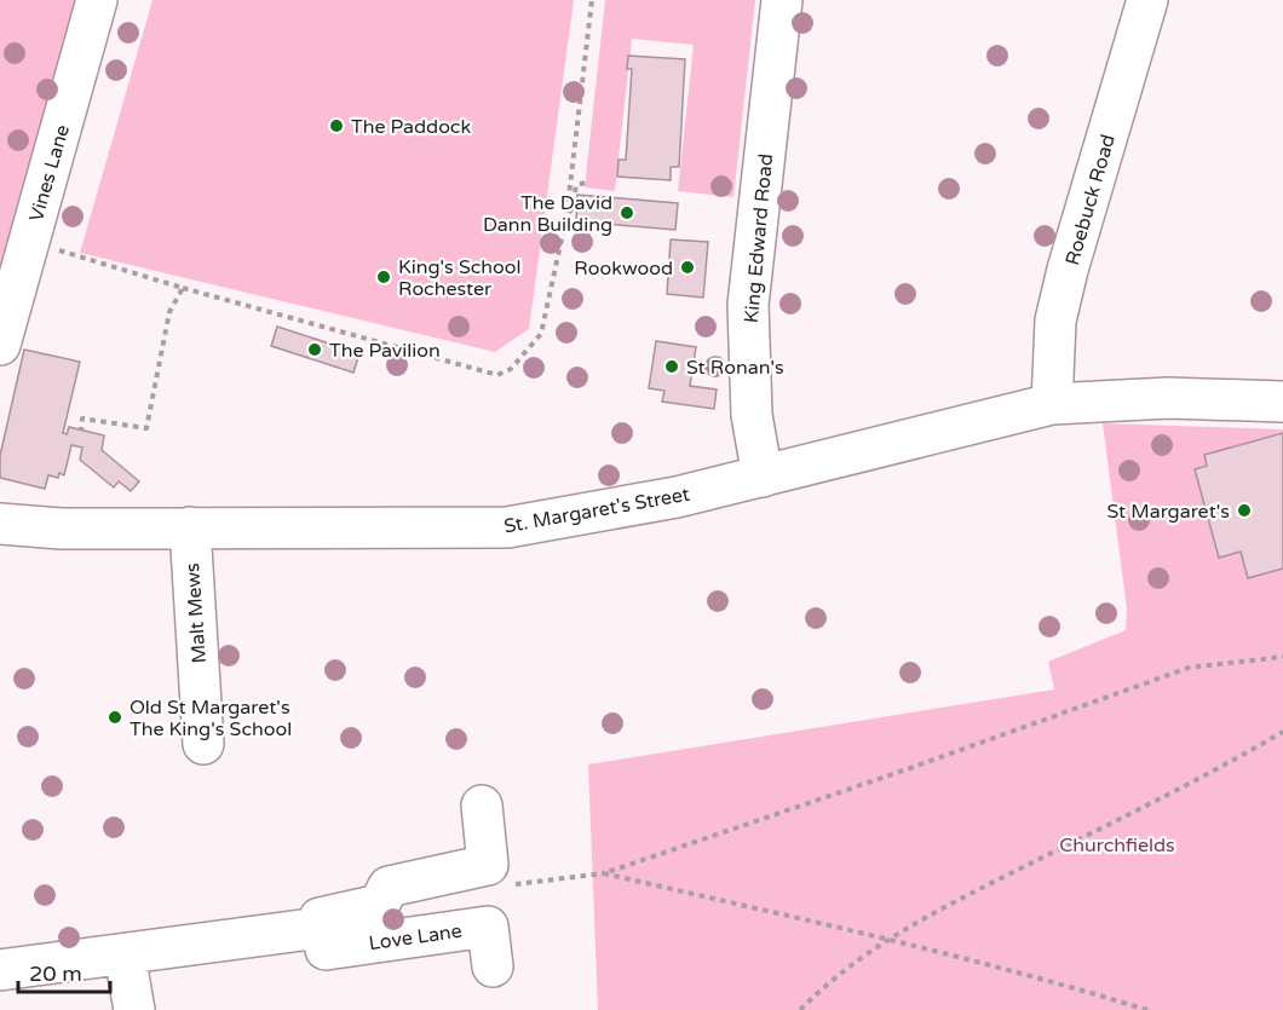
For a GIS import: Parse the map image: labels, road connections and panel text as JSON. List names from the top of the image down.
{
  "streets": {
    "street": [
      "Vines Lane",
      "Roebuck Road",
      "King Edward Road",
      "St. Margaret's Street",
      "Malt Mews",
      "Love Lane"
    ]
  },
  "crossings": [
    ["Roebuck Road", "St. Margaret's Street"],
    ["King Edward Road", "St. Margaret's Street"],
    ["St. Margaret's Street", "Malt Mews"]
  ],
  "parks": ["Churchfields"],
  "places": [
    "The Paddock",
    "The David Dann Building",
    "Rookwood",
    "King's School Rochester",
    "The Pavilion",
    "St Ronan's",
    "St Margaret's",
    "Old St Margaret's The King's School"
  ],
  "scale_bar": "20 m"
}
